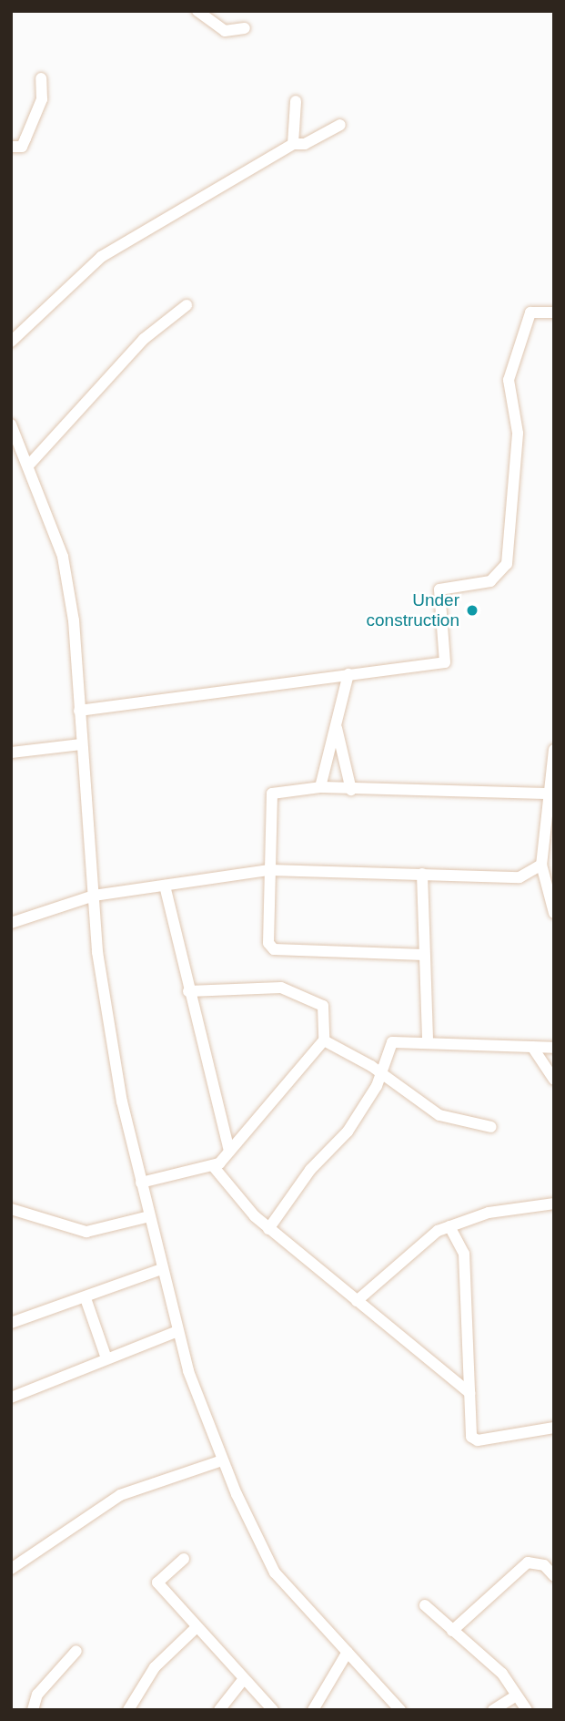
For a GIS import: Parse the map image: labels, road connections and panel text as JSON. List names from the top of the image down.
{
  "places": ["Under construction"]
}
